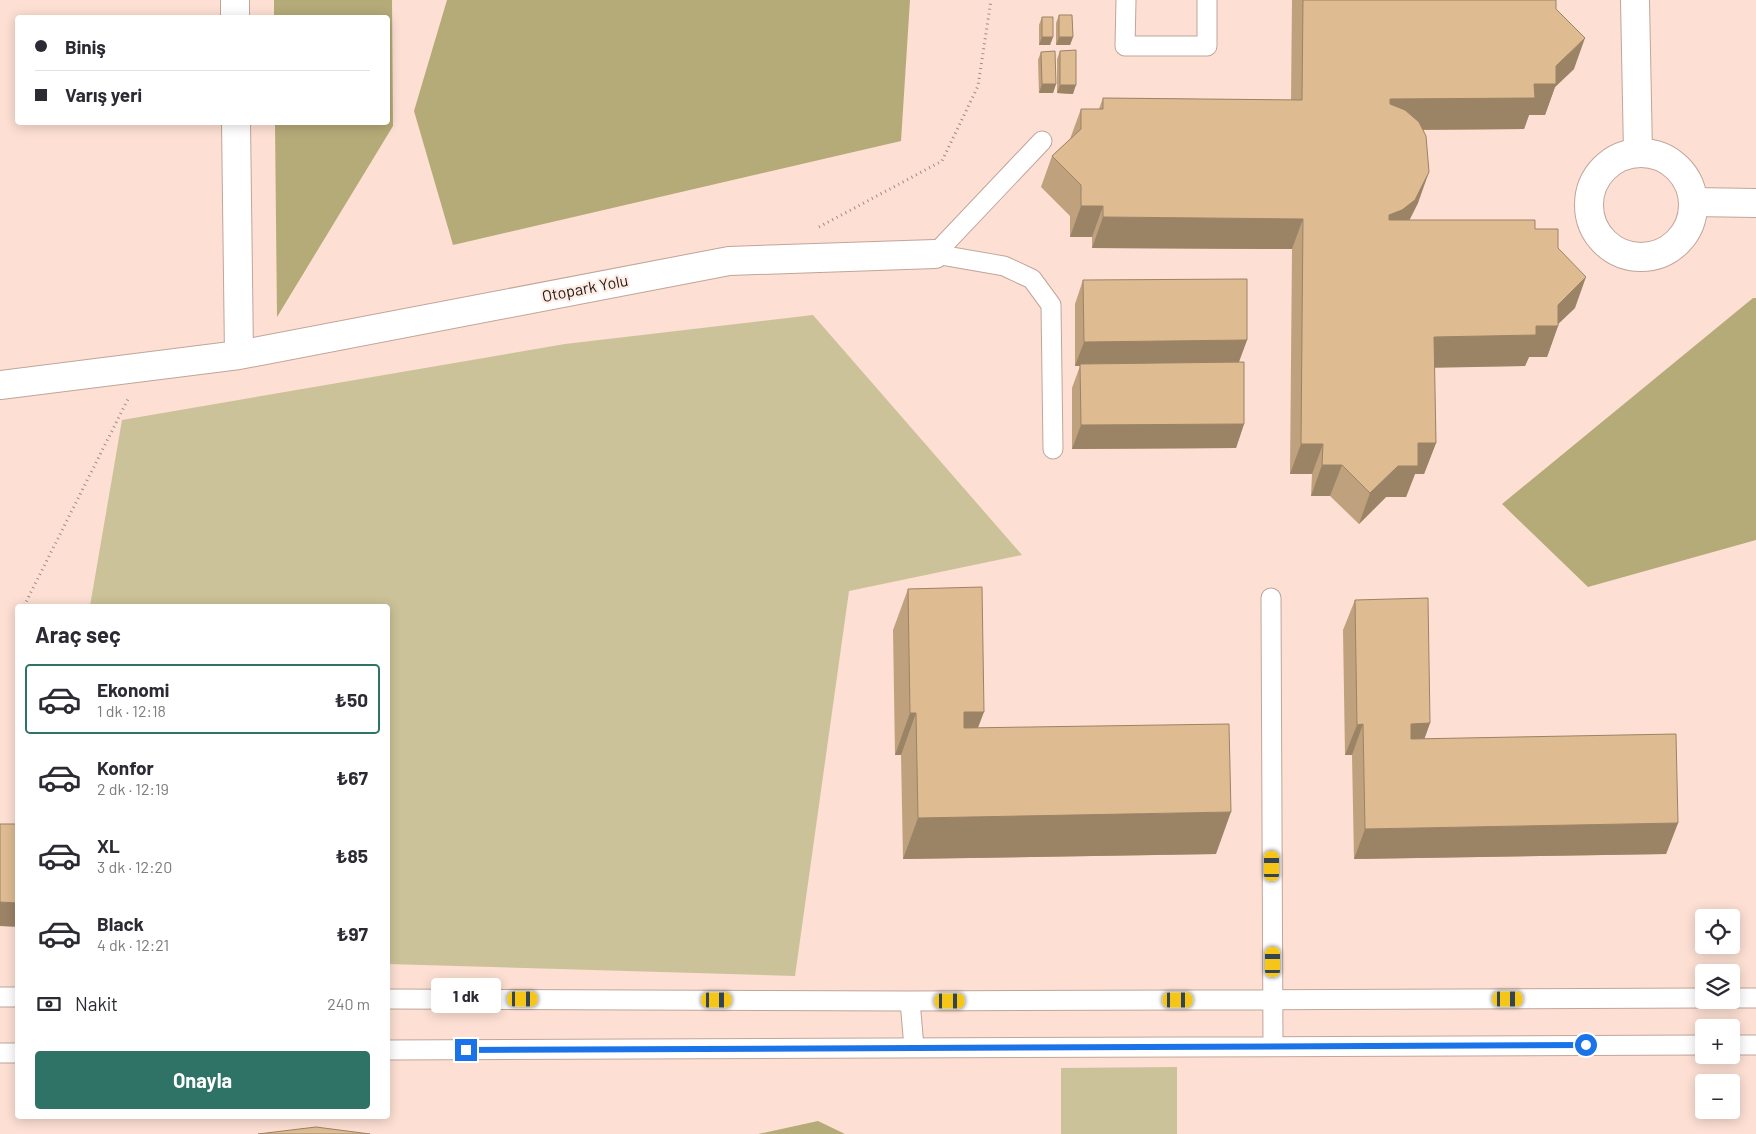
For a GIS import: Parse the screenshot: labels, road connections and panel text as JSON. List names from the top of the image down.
{
  "streets": {
    "street": ["Otopark Yolu"]
  },
  "page": {
    "banner": ["Biniş", "Varış yeri"],
    "heading": "Araç seç",
    "list": [
      {
        "name": "Ekonomi",
        "note": "1 dk · 12:18",
        "value": "₺50"
      },
      {
        "name": "Konfor",
        "note": "2 dk · 12:19",
        "value": "₺67"
      },
      {
        "name": "XL",
        "note": "3 dk · 12:20",
        "value": "₺85"
      },
      {
        "name": "Black",
        "note": "4 dk · 12:21",
        "value": "₺97"
      }
    ],
    "map_buttons": ["+", "−"],
    "pay": ["Nakit", "240 m"],
    "bubble": "1 dk",
    "buttons": "Onayla"
  }
}
